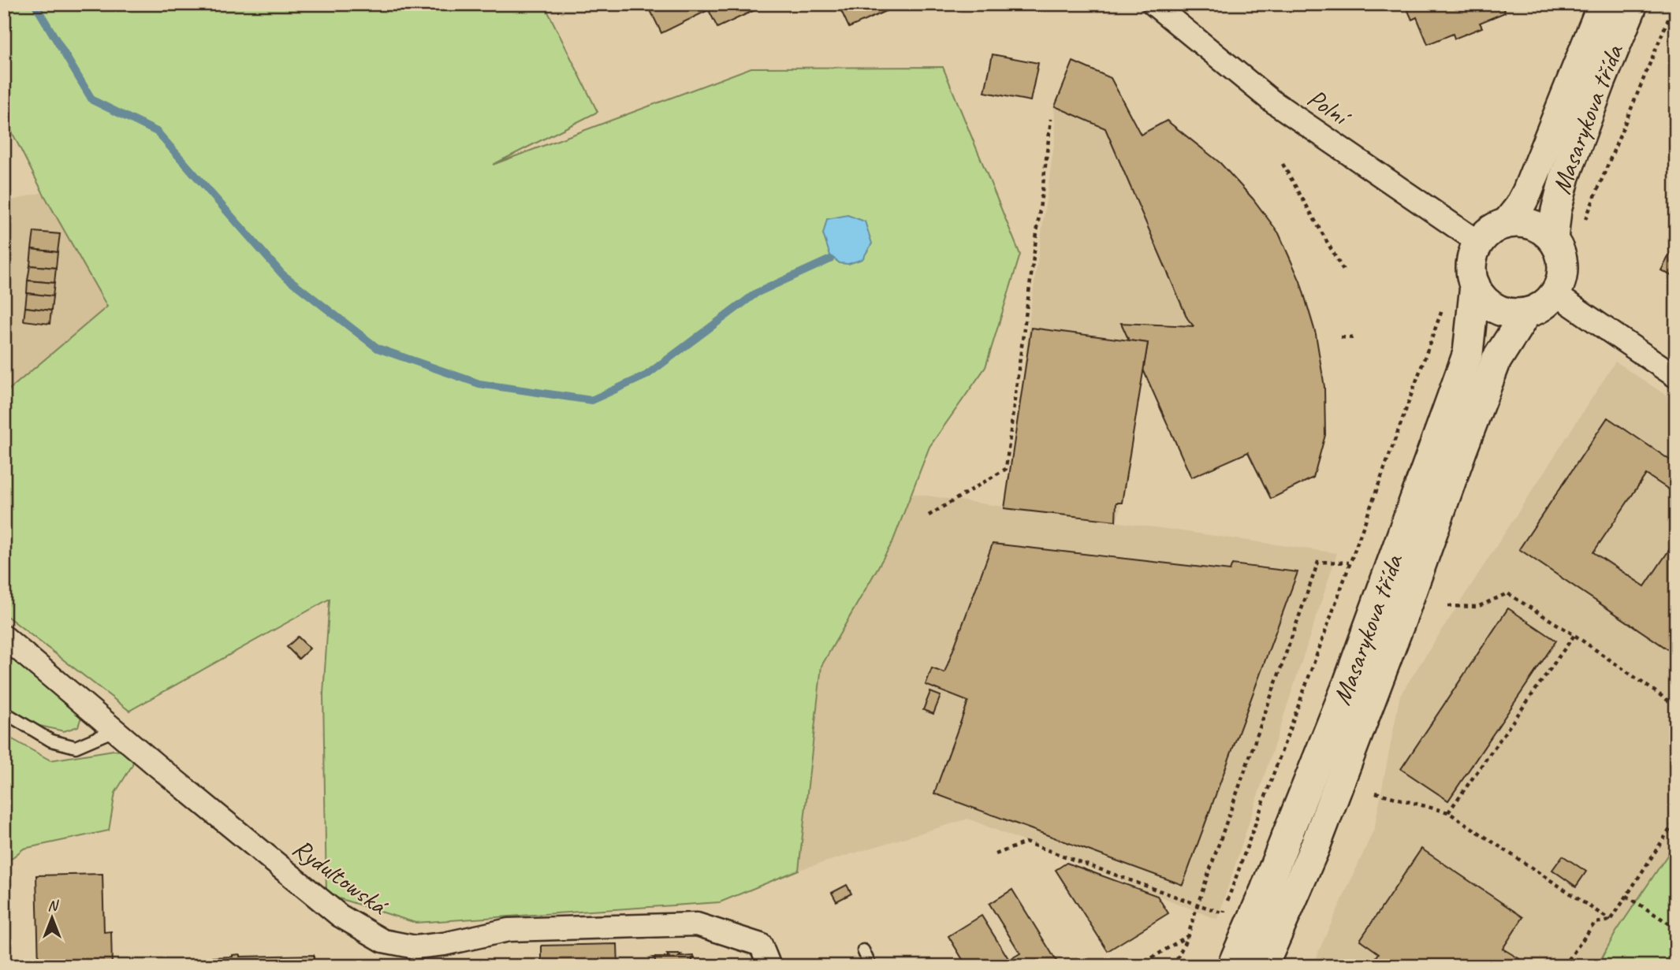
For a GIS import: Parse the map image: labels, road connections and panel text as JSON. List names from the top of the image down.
{
  "streets": {
    "street": ["Polní", "Masarykova třída", "Rydultowská"]
  },
  "crossings": [
    ["Polní", "Masarykova třída"]
  ],
  "north": "top"
}
